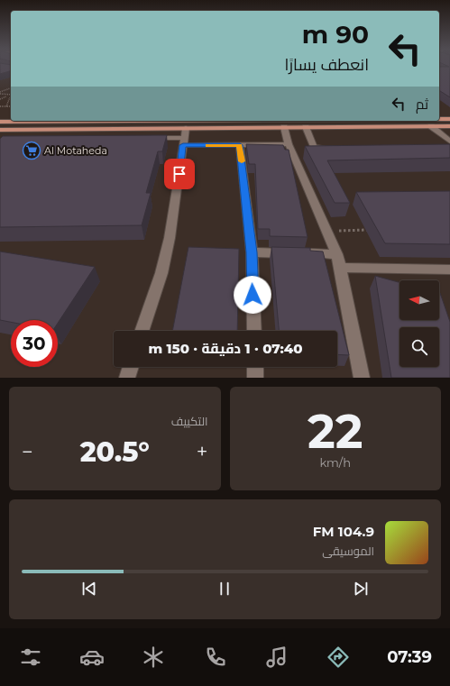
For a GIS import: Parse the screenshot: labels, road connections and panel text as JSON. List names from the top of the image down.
{
  "places": {
    "supermarket": ["Al Motaheda"]
  },
  "north": "left",
  "page": {
    "turn": ["90 m", "انعطف يسارًا"],
    "then": "ثم",
    "limit": "30",
    "trip": "07:40 · 1 دقيقة · 150 m",
    "tile": [
      ["22", "km/h"],
      "التكييف"
    ],
    "heat": ["−", "20.5°", "+"],
    "song": ["104.9 FM", "الموسيقى"],
    "tabs": "07:39"
  }
}
